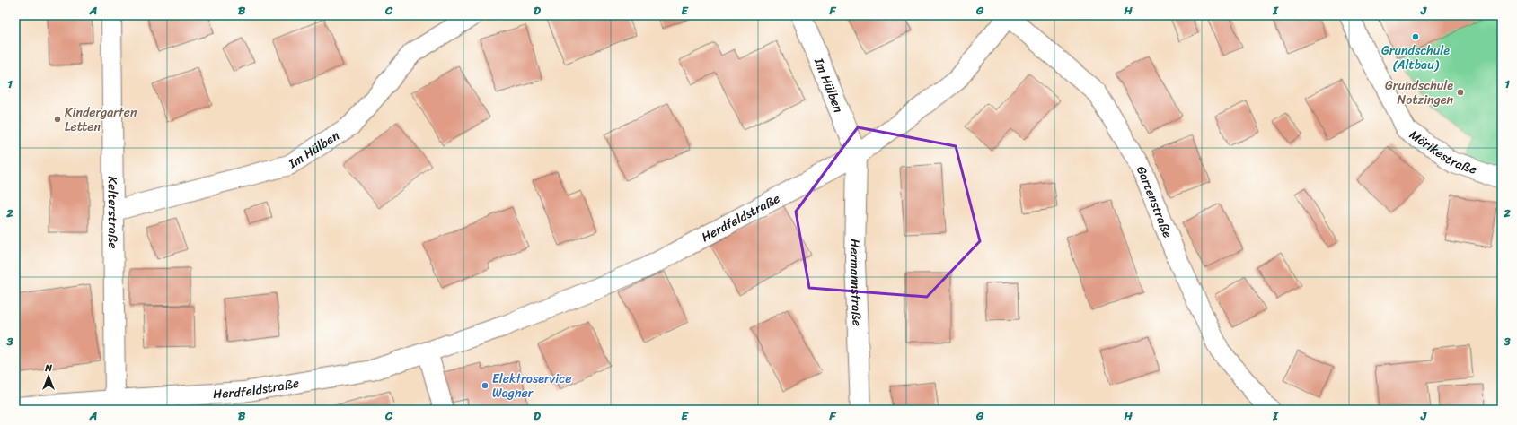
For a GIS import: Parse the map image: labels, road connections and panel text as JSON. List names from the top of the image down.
{
  "streets": {
    "street": [
      "Im Hülben",
      "Mörikestraße",
      "Gartenstraße",
      "Kelterstraße",
      "Herdfeldstraße",
      "Hermannstraße"
    ]
  },
  "crossings": [
    ["Im Hülben", "Kelterstraße"],
    ["Im Hülben", "Herdfeldstraße"],
    ["Im Hülben", "Hermannstraße"],
    ["Gartenstraße", "Herdfeldstraße"],
    ["Kelterstraße", "Herdfeldstraße"],
    ["Herdfeldstraße", "Hermannstraße"]
  ],
  "places": [
    "Grundschule (Altbau)",
    "Grundschule Notzingen",
    "Kindergarten Letten",
    "Elektroservice Wagner"
  ],
  "north": "top",
  "grid": {
    "columns": [
      "A",
      "B",
      "C",
      "D",
      "E",
      "F",
      "G",
      "H",
      "I",
      "J"
    ],
    "rows": ["1", "2", "3"]
  }
}
